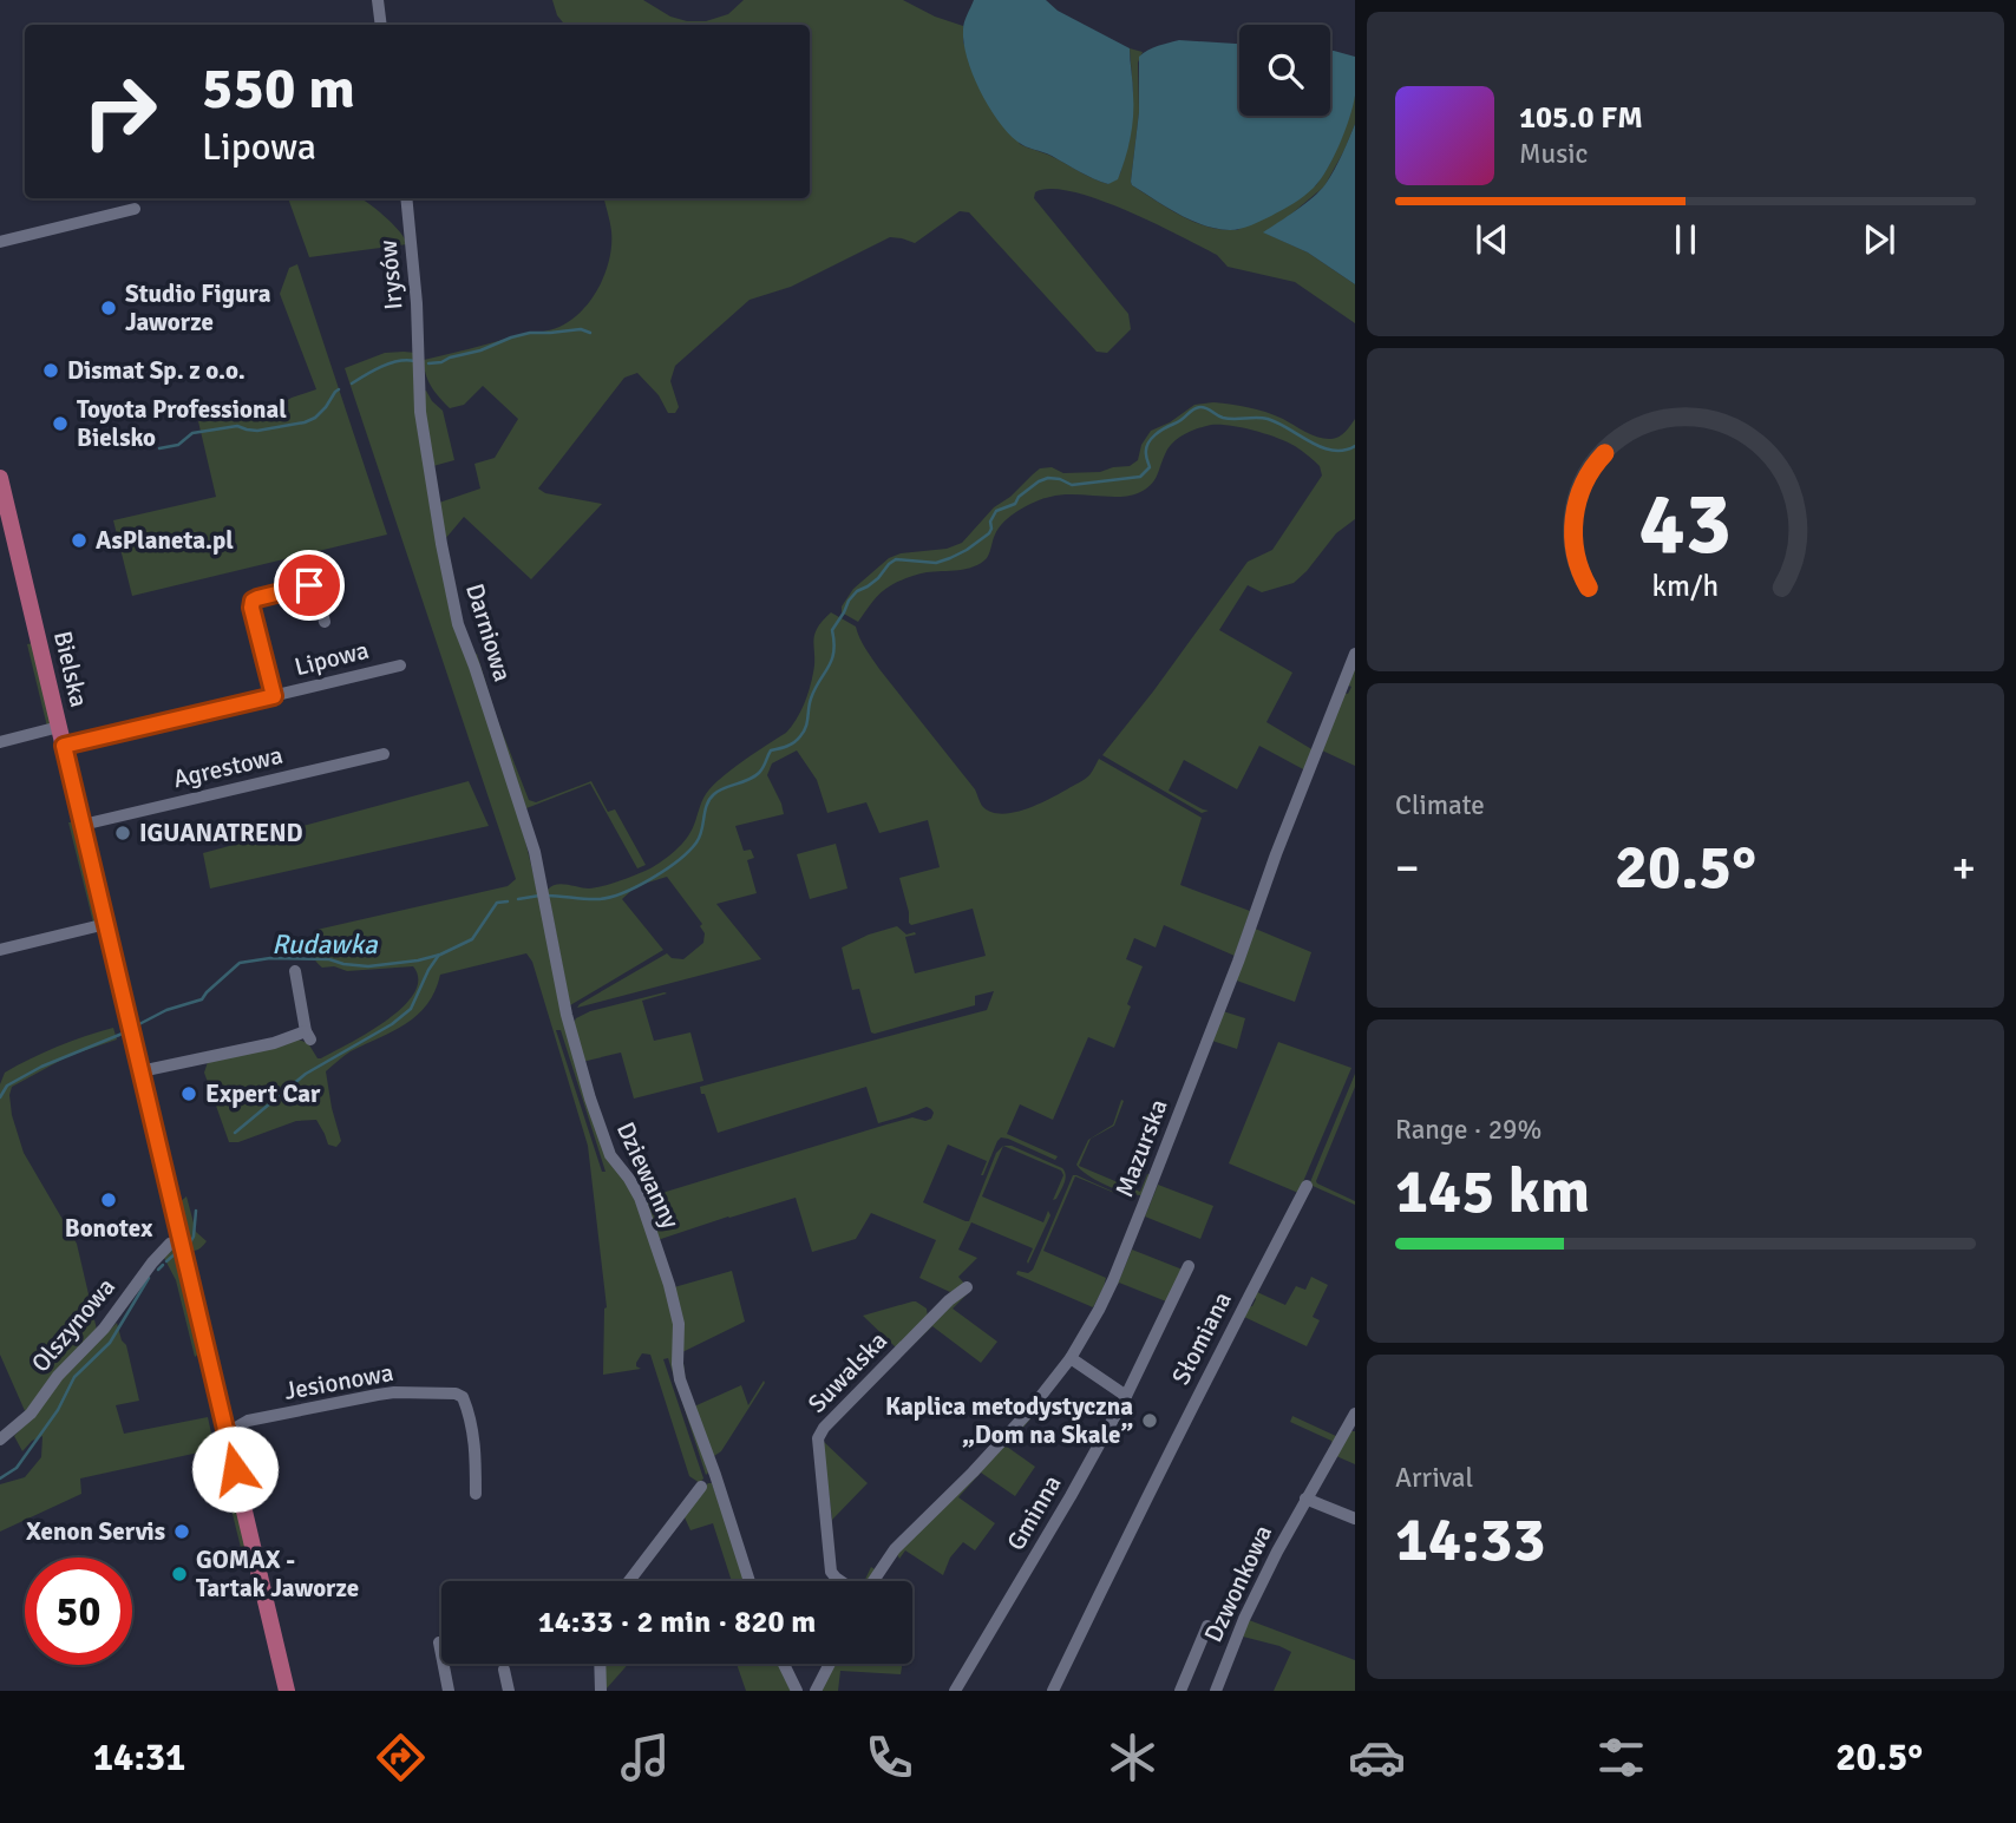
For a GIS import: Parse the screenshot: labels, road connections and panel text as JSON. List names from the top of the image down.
{
  "streets": {
    "main road": ["Bielska"],
    "street": [
      "Irysów",
      "Darniowa",
      "Lipowa",
      "Agrestowa",
      "Mazurska",
      "Dziewanny",
      "Olszynowa",
      "Słomiana",
      "Suwalska",
      "Jesionowa",
      "Gminna",
      "Dzwonkowa"
    ]
  },
  "crossings": [
    ["Irysów", "Darniowa"],
    ["Darniowa", "Dziewanny"],
    ["Lipowa", "Bielska"],
    ["Bielska", "Agrestowa"],
    ["Bielska", "Olszynowa"],
    ["Bielska", "Jesionowa"]
  ],
  "water": ["Rudawka"],
  "places": [
    "Studio Figura Jaworze",
    "Dismat Sp. z o.o.",
    "Toyota Professional Bielsko",
    "AsPlaneta.pl",
    "IGUANATREND",
    "Expert Car",
    "Bonotex",
    "Kaplica metodystyczna „Dom na Skale”",
    "Xenon Servis",
    "GOMAX - Tartak Jaworze"
  ],
  "page": {
    "turn": ["550 m", "Lipowa"],
    "song": ["105.0 FM", "Music"],
    "tile": [
      "Climate",
      ["Range · 29%", "145 km"],
      ["Arrival", "14:33"]
    ],
    "heat": ["−", "20.5°", "+"],
    "limit": "50",
    "trip": "14:33 · 2 min · 820 m",
    "tabs": ["14:31", "20.5°"],
    "gauge": ["43", "km/h"]
  }
}
